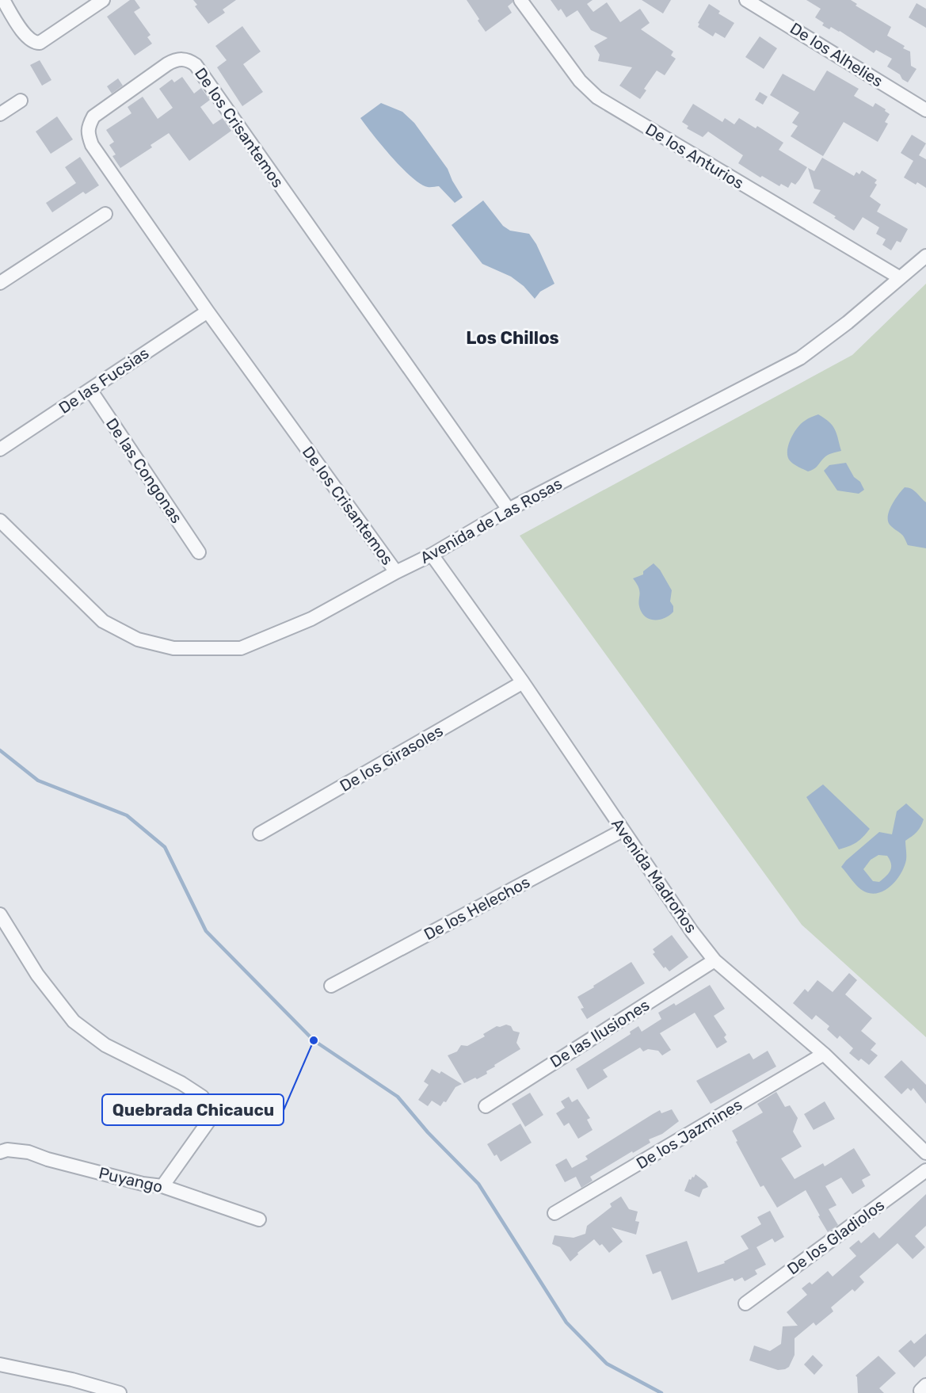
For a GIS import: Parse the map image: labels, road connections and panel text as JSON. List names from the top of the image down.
{
  "streets": {
    "street": [
      "De los Alhelies",
      "De los Crisantemos",
      "De los Anturios",
      "De las Fucsias",
      "De las Congonas",
      "Avenida de Las Rosas",
      "De los Girasoles",
      "Avenida Madroños",
      "De los Helechos",
      "De las Ilusiones",
      "De los Jazmines",
      "Puyango",
      "De los Gladiolos"
    ]
  },
  "crossings": [
    ["De los Crisantemos", "De las Fucsias"],
    ["De los Crisantemos", "Avenida de Las Rosas"],
    ["De los Anturios", "Avenida de Las Rosas"],
    ["De las Fucsias", "De las Congonas"],
    ["Avenida de Las Rosas", "Avenida Madroños"],
    ["De los Girasoles", "Avenida Madroños"],
    ["Avenida Madroños", "De los Helechos"],
    ["Avenida Madroños", "De las Ilusiones"],
    ["Avenida Madroños", "De los Jazmines"]
  ],
  "districts": ["Los Chillos"],
  "places": ["Quebrada Chicaucu"]
}
